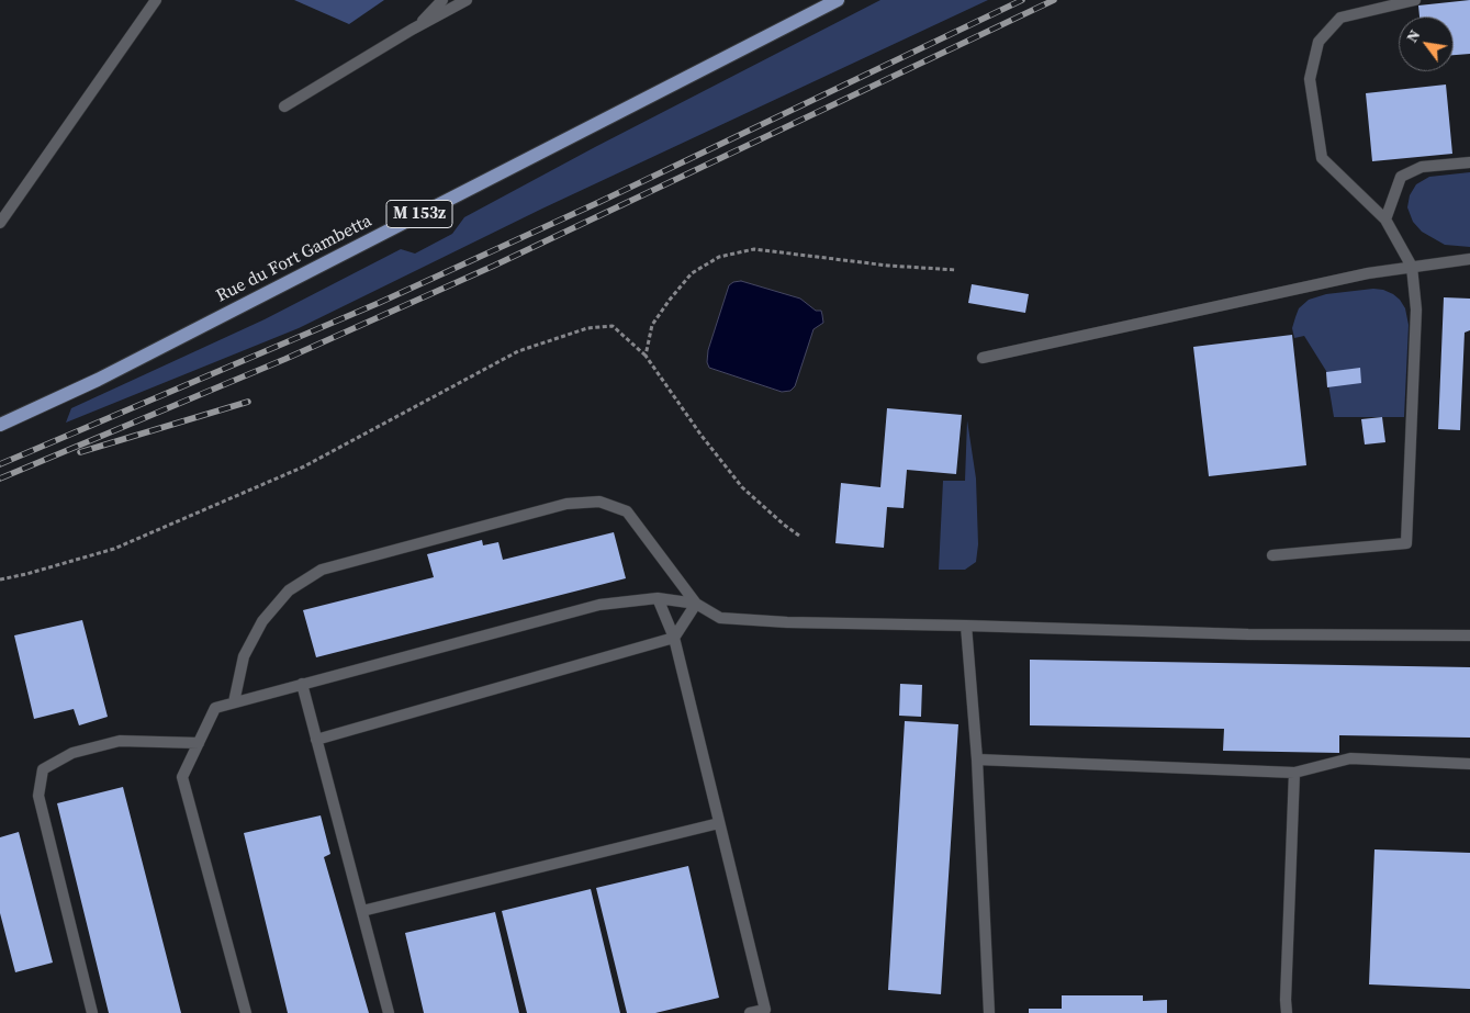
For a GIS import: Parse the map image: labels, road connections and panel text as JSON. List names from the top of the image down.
{
  "streets": {
    "main road": ["M 153z", "Rue du Fort Gambetta"]
  },
  "north": "top left"
}
